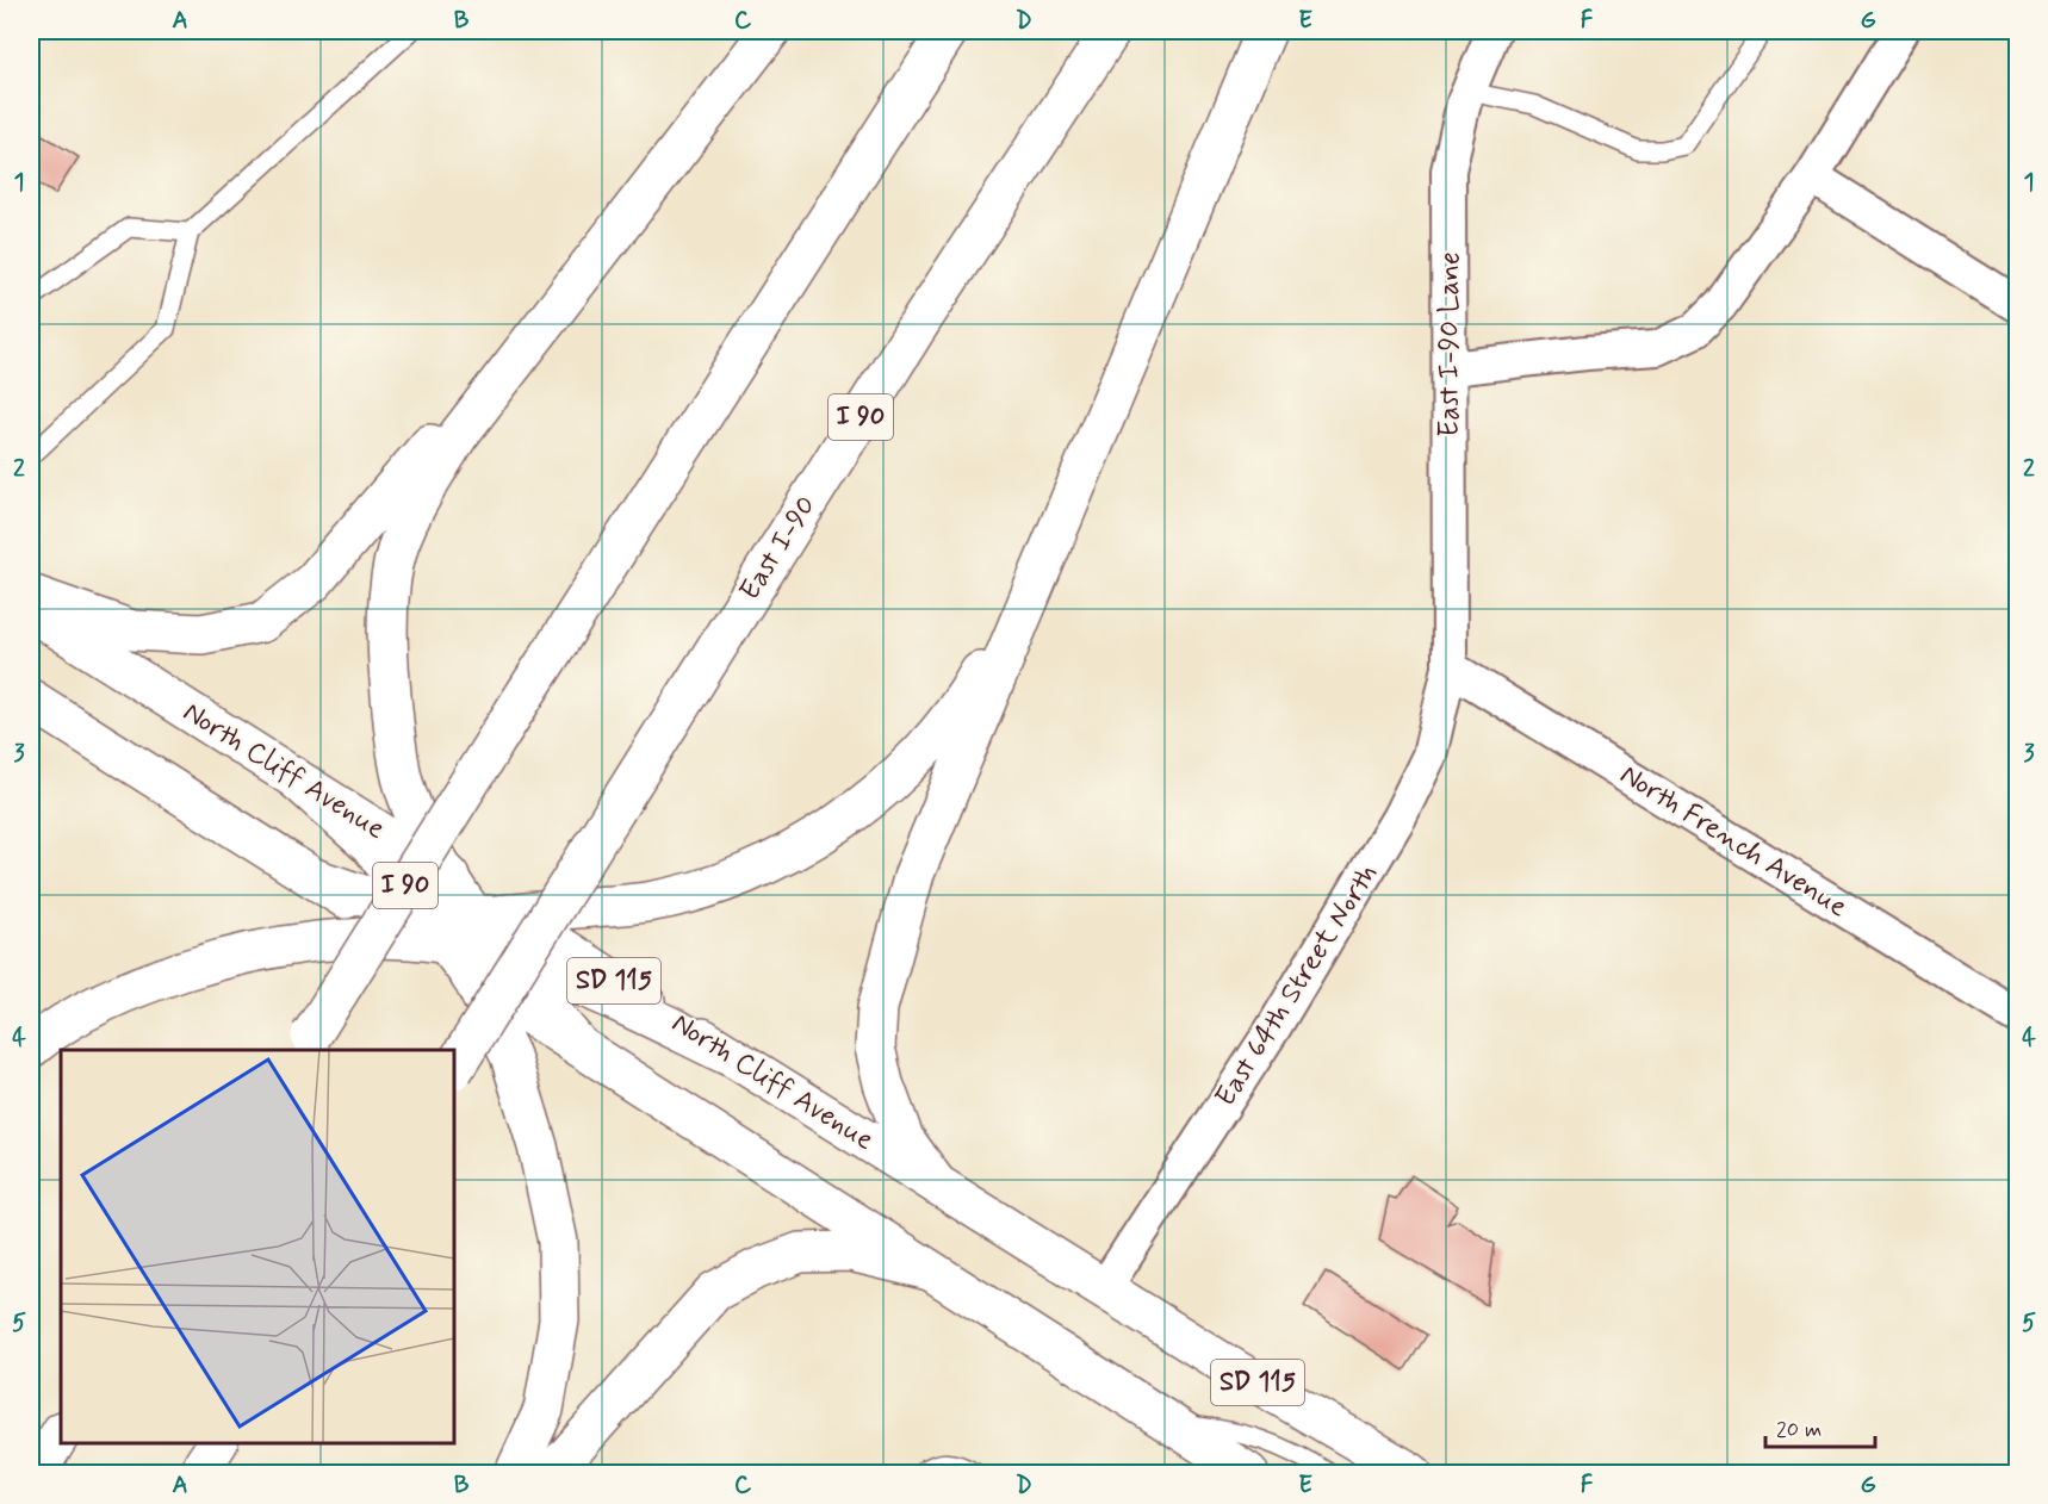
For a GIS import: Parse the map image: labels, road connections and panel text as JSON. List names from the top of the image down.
{
  "streets": {
    "main road": [
      "I 90",
      "East I-90",
      "North Cliff Avenue",
      "SD 115"
    ],
    "street": ["East I-90 Lane", "North French Avenue", "East 64th Street North"]
  },
  "crossings": [
    ["East I-90 Lane", "North French Avenue"],
    ["East I-90 Lane", "East 64th Street North"],
    ["North Cliff Avenue", "East 64th Street North"],
    ["North French Avenue", "East 64th Street North"]
  ],
  "scale_bar": "20 m",
  "grid": {
    "columns": [
      "A",
      "B",
      "C",
      "D",
      "E",
      "F",
      "G"
    ],
    "rows": [
      "1",
      "2",
      "3",
      "4",
      "5"
    ]
  }
}
